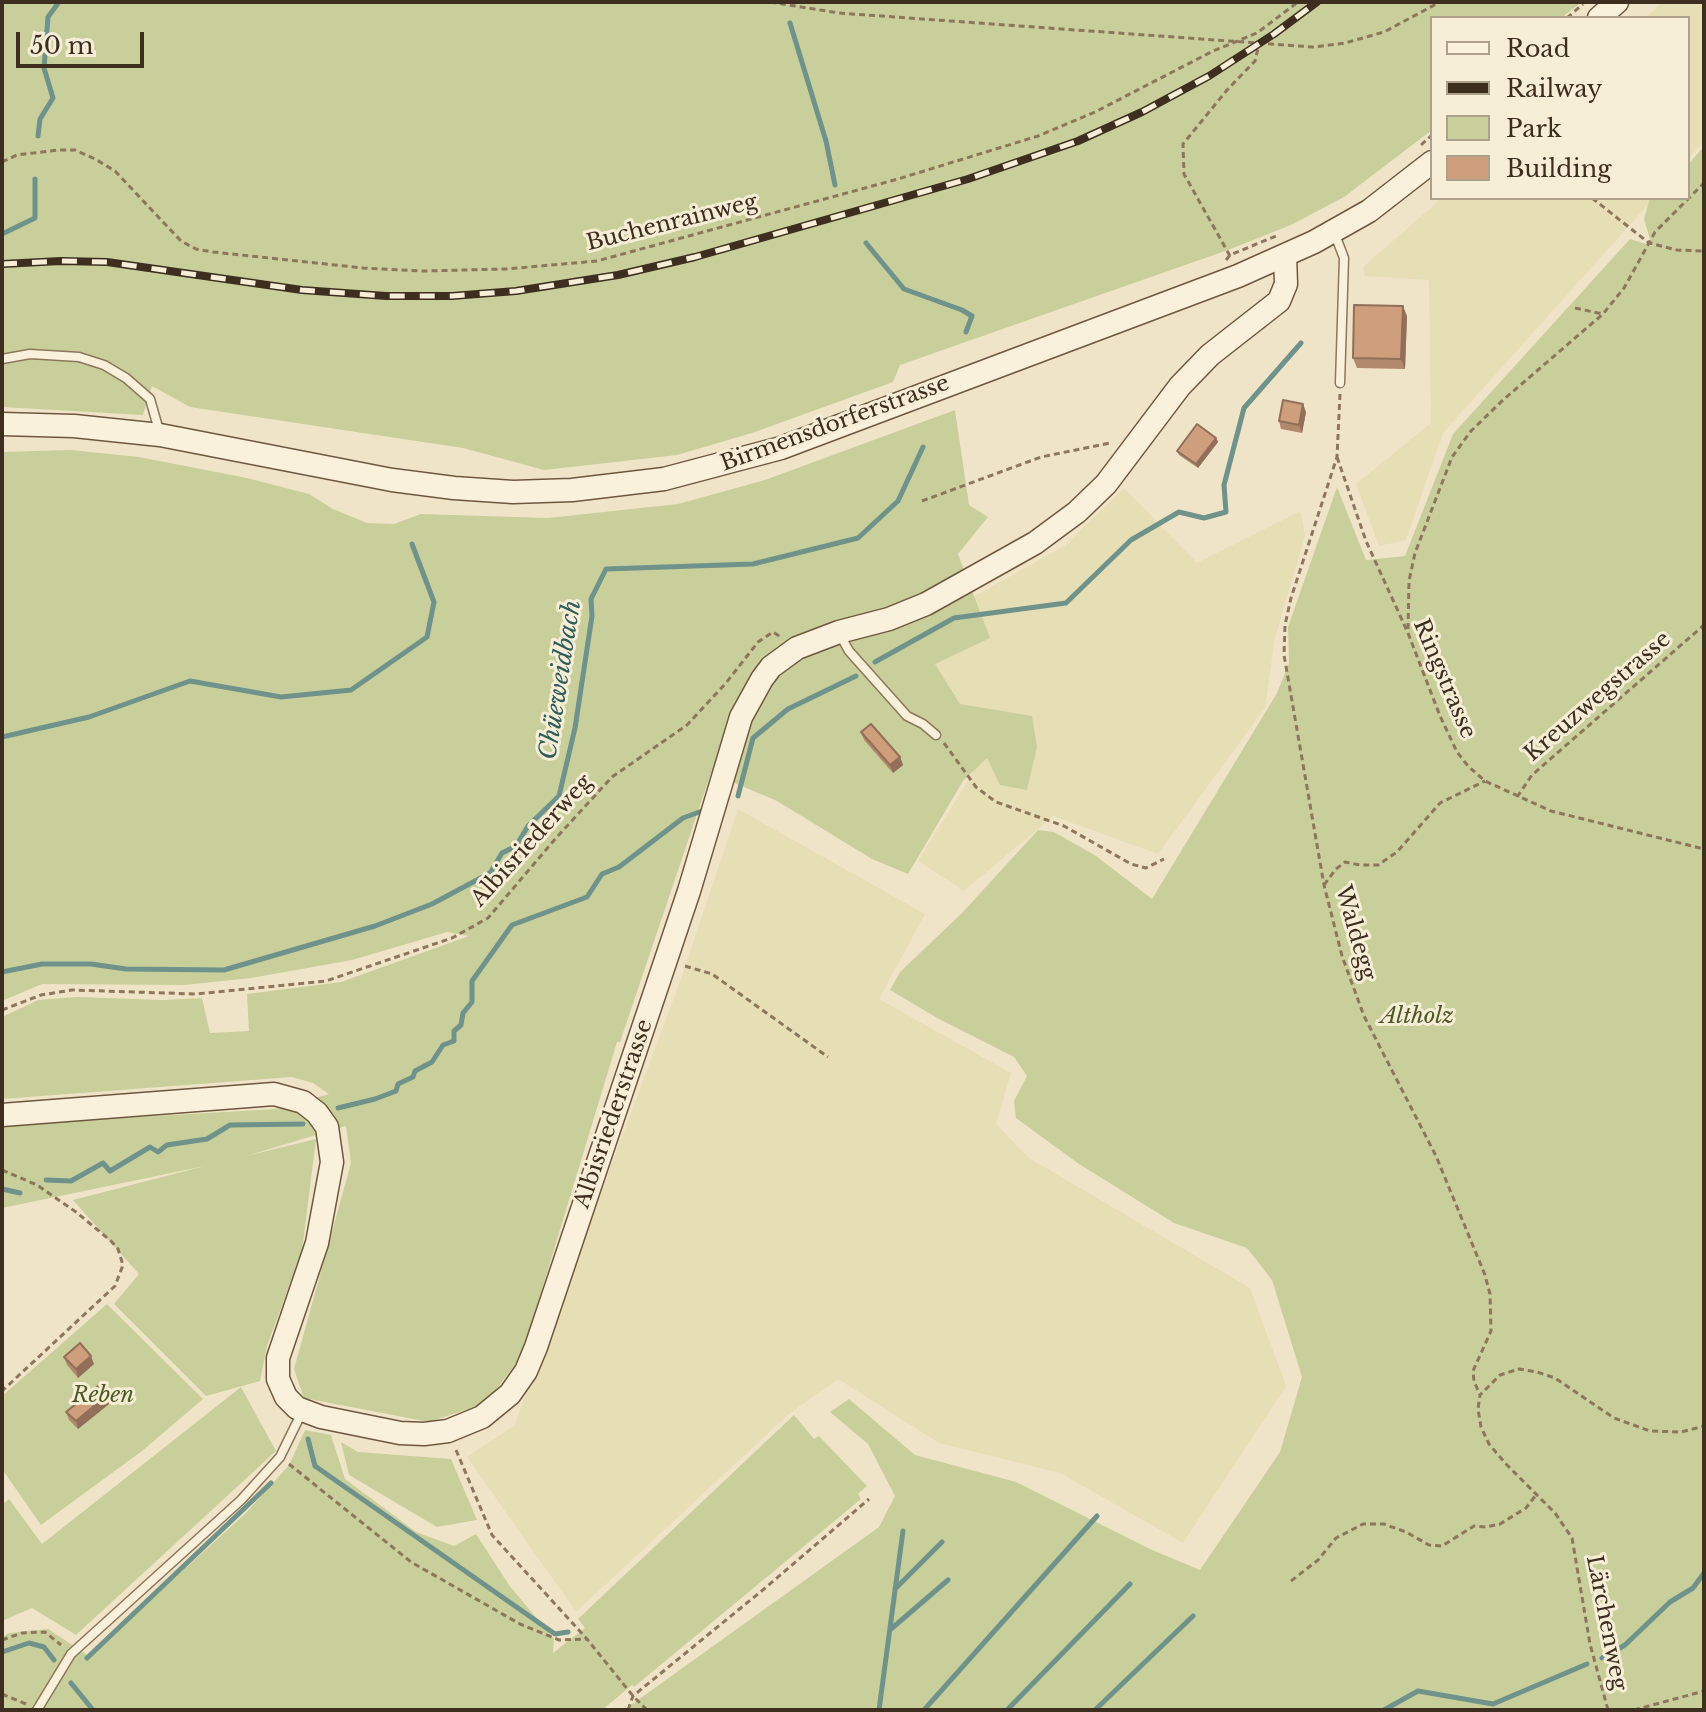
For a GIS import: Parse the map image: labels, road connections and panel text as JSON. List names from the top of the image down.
{
  "streets": {
    "main road": ["Birmensdorferstrasse", "Albisriederstrasse"],
    "path": [
      "Buchenrainweg",
      "Ringstrasse",
      "Kreuzwegstrasse",
      "Albisriederweg",
      "Waldegg",
      "Lärchenweg"
    ]
  },
  "crossings": [
    ["Birmensdorferstrasse", "Albisriederstrasse"],
    ["Ringstrasse", "Kreuzwegstrasse"],
    ["Ringstrasse", "Waldegg"],
    ["Albisriederweg", "Albisriederstrasse"],
    ["Waldegg", "Lärchenweg"]
  ],
  "water": ["Chüeweidbach"],
  "parks": ["Altholz", "Reben"],
  "legend": [
    "Road",
    "Railway",
    "Park",
    "Building"
  ],
  "scale_bar": "50 m"
}
